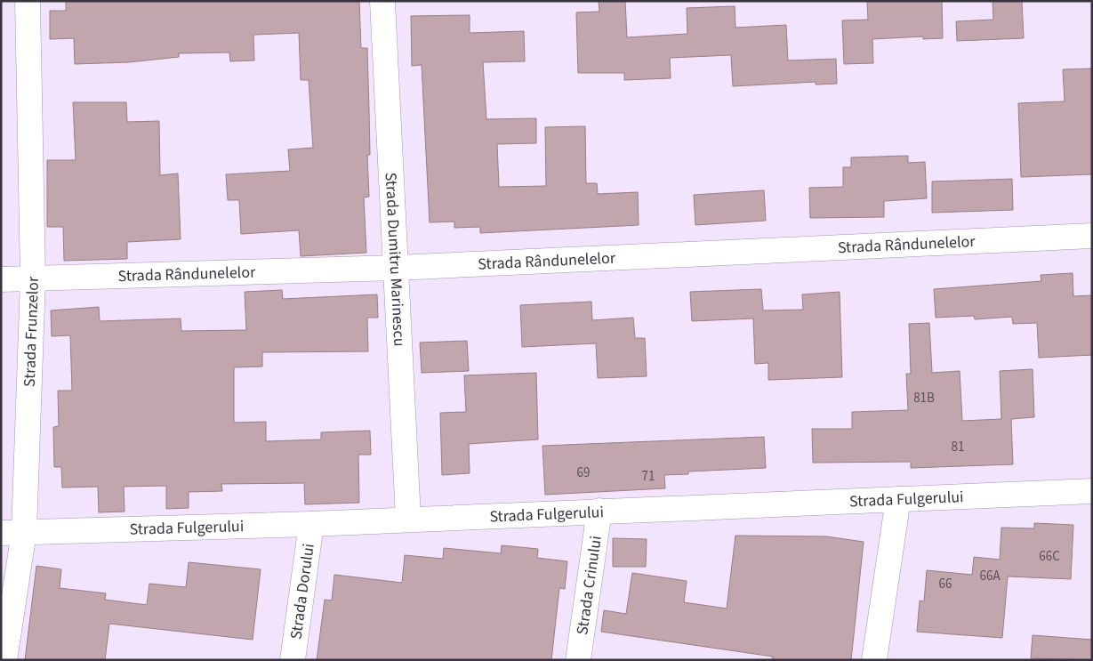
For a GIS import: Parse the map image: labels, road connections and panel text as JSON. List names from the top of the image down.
{
  "streets": {
    "street": [
      "Strada Rândunelelor",
      "Strada Dumitru Marinescu",
      "Strada Frunzelor",
      "Strada Fulgerului",
      "Strada Crinului",
      "Strada Dorului"
    ]
  },
  "crossings": [
    ["Strada Rândunelelor", "Strada Dumitru Marinescu"],
    ["Strada Rândunelelor", "Strada Frunzelor"],
    ["Strada Dumitru Marinescu", "Strada Fulgerului"],
    ["Strada Frunzelor", "Strada Fulgerului"],
    ["Strada Fulgerului", "Strada Crinului"],
    ["Strada Fulgerului", "Strada Dorului"]
  ],
  "house_numbers": [
    "81B",
    "81",
    "69",
    "71",
    "66C",
    "66A",
    "66"
  ]
}
